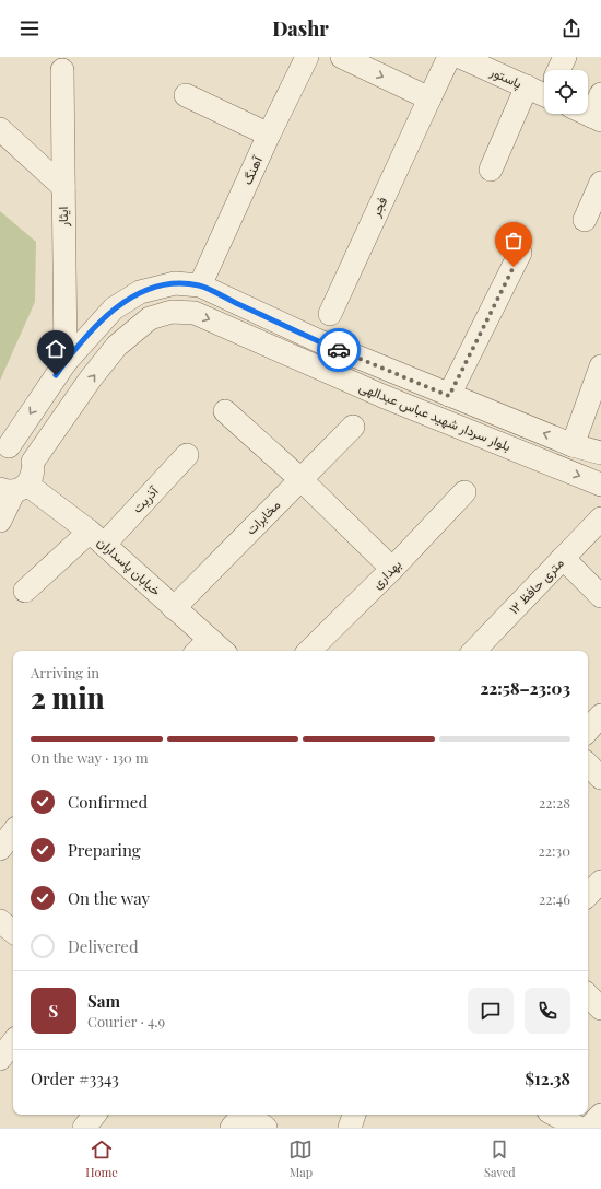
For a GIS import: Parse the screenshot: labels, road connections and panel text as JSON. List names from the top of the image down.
{
  "streets": {
    "street": [
      "پاستور",
      "آهنگ",
      "فجر",
      "ایثار",
      "بلوار سردار شهید عباس عبدالهی",
      "آذریت",
      "مخابرات",
      "خیابان پاسداران",
      "بهداری",
      "۱۲ متری حافظ"
    ]
  },
  "crossings": [
    ["آهنگ", "بلوار سردار شهید عباس عبدالهی"],
    ["ایثار", "بلوار سردار شهید عباس عبدالهی"],
    ["آذریت", "خیابان پاسداران"],
    ["مخابرات", "خیابان پاسداران"]
  ],
  "page": {
    "header": "Dashr",
    "heading": ["2 min", "Arriving in", "22:58–23:03"],
    "panel": [
      "Sam",
      "Courier · 4.9",
      "Order #3343",
      "$12.38"
    ],
    "bar": "On the way · 130 m",
    "list": [
      ["Confirmed", "22:28"],
      ["Preparing", "22:30"],
      ["On the way", "22:46"],
      "Delivered"
    ],
    "round": "S",
    "tabs": ["Home", "Map", "Saved"]
  }
}
